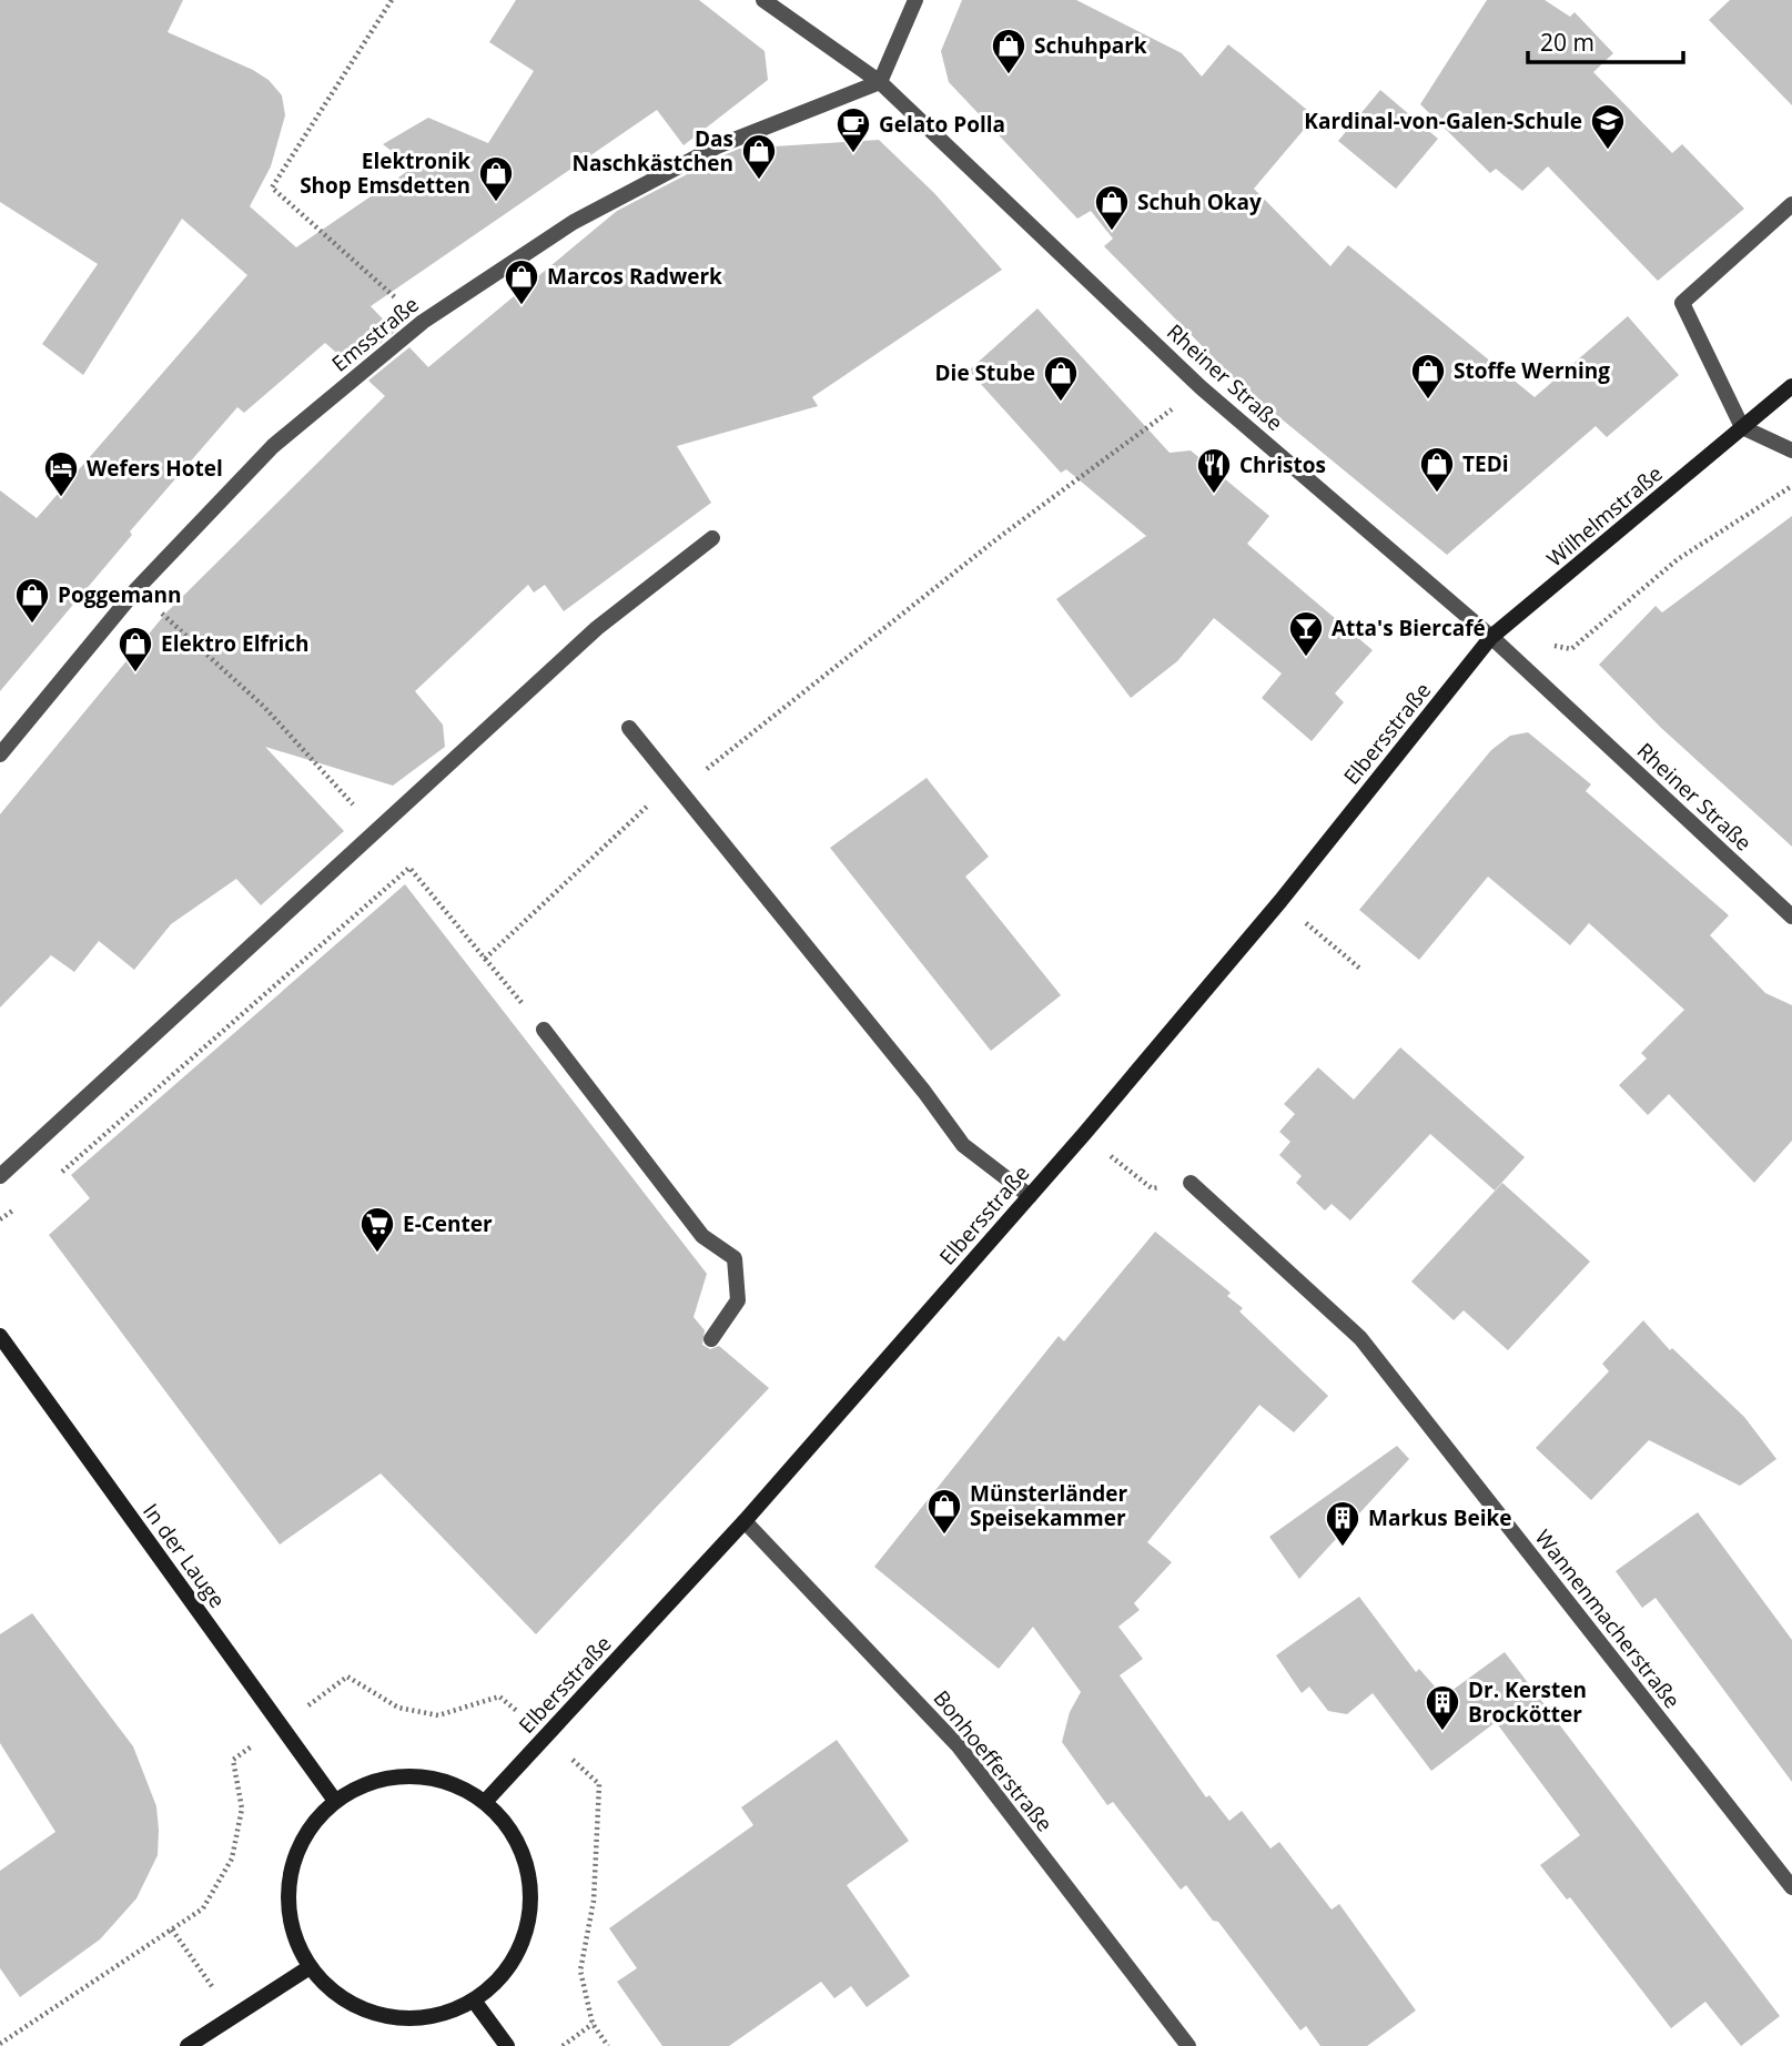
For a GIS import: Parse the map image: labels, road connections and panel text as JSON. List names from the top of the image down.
{
  "streets": {
    "main road": ["Wilhelmstraße", "Elbersstraße", "In der Lauge"],
    "street": [
      "Emsstraße",
      "Rheiner Straße",
      "Wannenmacherstraße",
      "Bonhoefferstraße"
    ]
  },
  "crossings": [
    ["Emsstraße", "Rheiner Straße"],
    ["Rheiner Straße", "Wilhelmstraße"],
    ["Rheiner Straße", "Elbersstraße"],
    ["Wilhelmstraße", "Elbersstraße"],
    ["Elbersstraße", "In der Lauge"],
    ["Elbersstraße", "Bonhoefferstraße"]
  ],
  "places": {
    "shop": [
      "Schuhpark",
      "Das Naschkästchen",
      "Elektronik Shop Emsdetten",
      "Schuh Okay",
      "Marcos Radwerk",
      "Stoffe Werning",
      "Die Stube",
      "TEDi",
      "Poggemann",
      "Elektro Elfrich",
      "Münsterländer Speisekammer"
    ],
    "school or university": ["Kardinal-von-Galen-Schule"],
    "cafe": ["Gelato Polla"],
    "restaurant": ["Christos"],
    "hotel": ["Wefers Hotel"],
    "bar": ["Atta's Biercafé"],
    "supermarket": ["E-Center"],
    "building": ["Markus Beike", "Dr. Kersten Brockötter"]
  },
  "scale_bar": "20 m"
}
